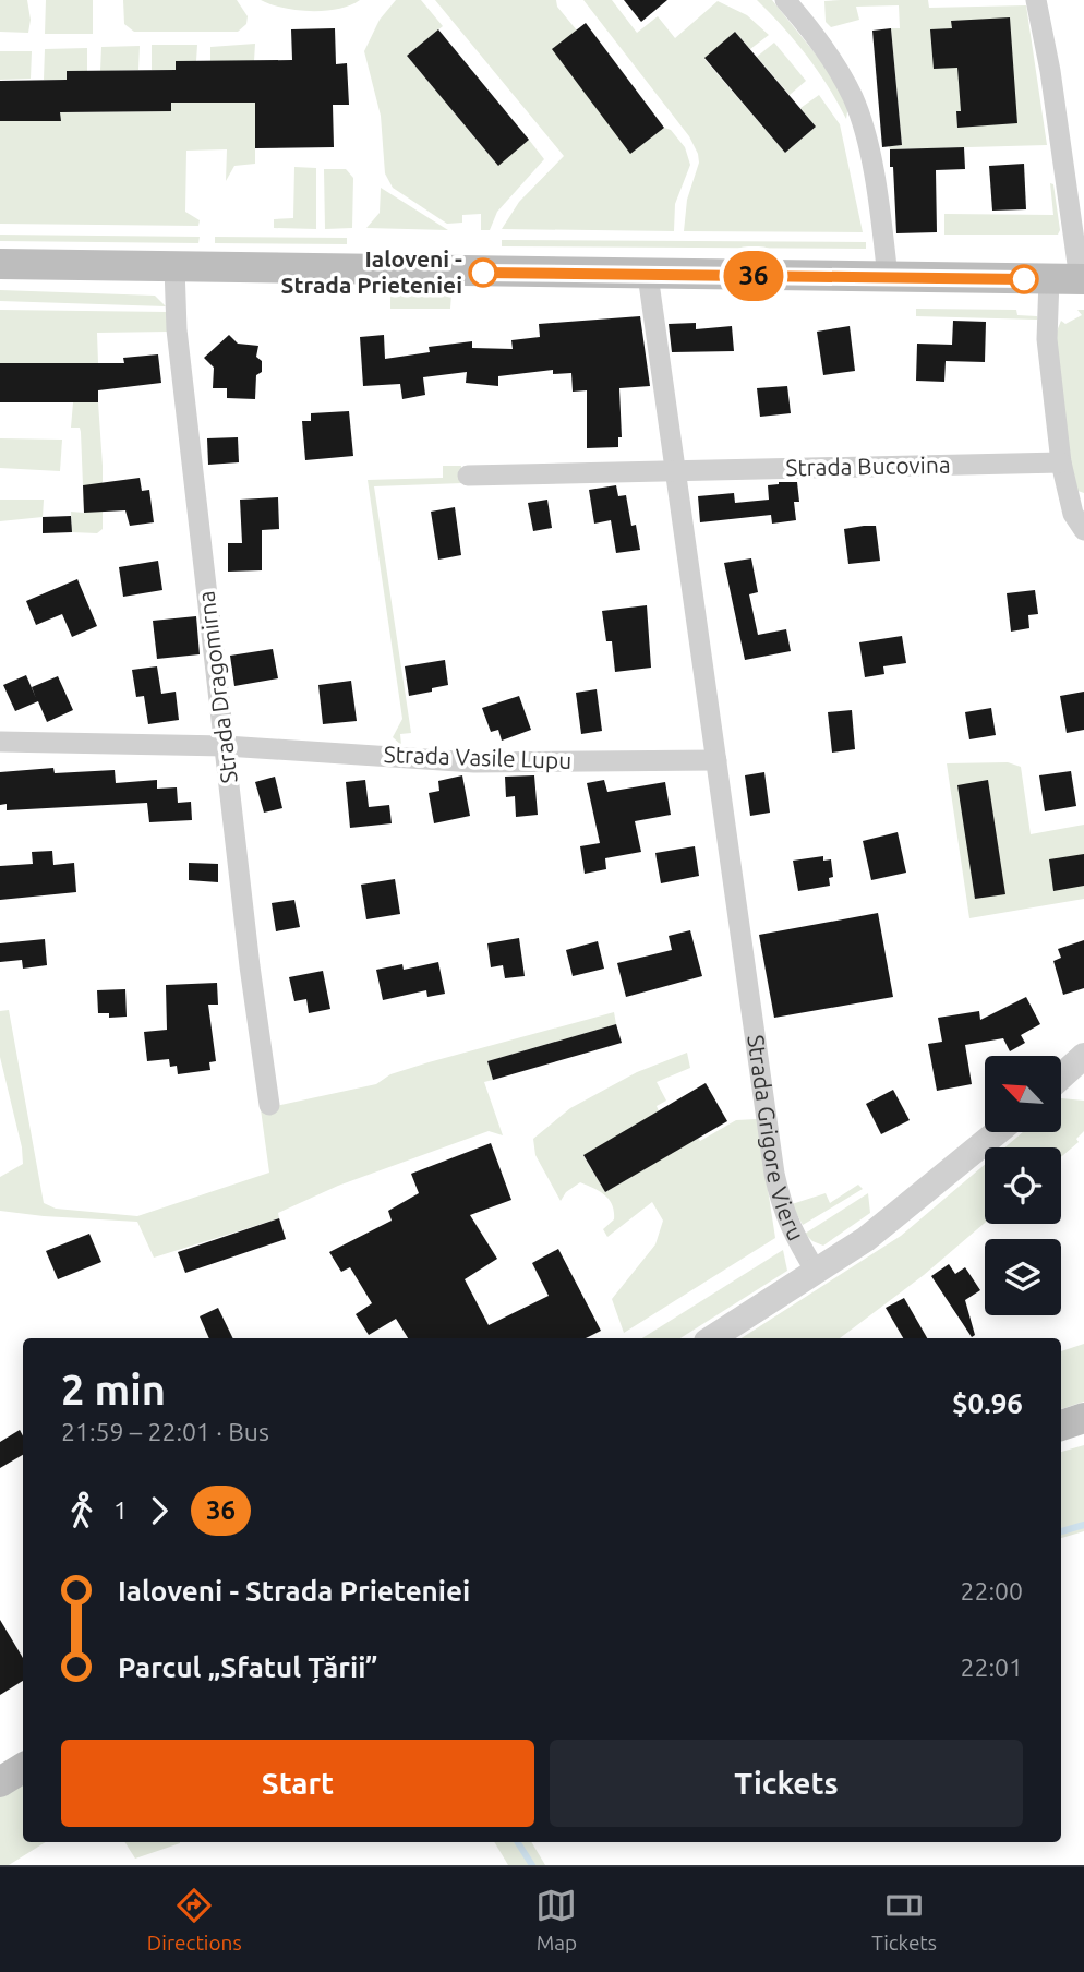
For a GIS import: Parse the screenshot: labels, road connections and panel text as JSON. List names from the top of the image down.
{
  "streets": {
    "street": [
      "Strada Bucovina",
      "Strada Dragomirna",
      "Strada Vasile Lupu",
      "Strada Grigore Vieru"
    ]
  },
  "crossings": [
    ["Strada Dragomirna", "Strada Vasile Lupu"],
    ["Strada Vasile Lupu", "Strada Grigore Vieru"]
  ],
  "places": ["Ialoveni - Strada Prieteniei"],
  "lines": ["bus line 36"],
  "north": "top left",
  "page": {
    "on_map": "36",
    "heading": ["2 min", "21:59 – 22:01 · Bus", "$0.96"],
    "legs": ["1", "36"],
    "list": [
      {
        "name": "Ialoveni - Strada Prieteniei",
        "value": "22:00"
      },
      {
        "name": "Parcul „Sfatul Țării”",
        "value": "22:01"
      }
    ],
    "buttons": ["Start", "Tickets"],
    "tabs": ["Directions", "Map", "Tickets"]
  }
}
